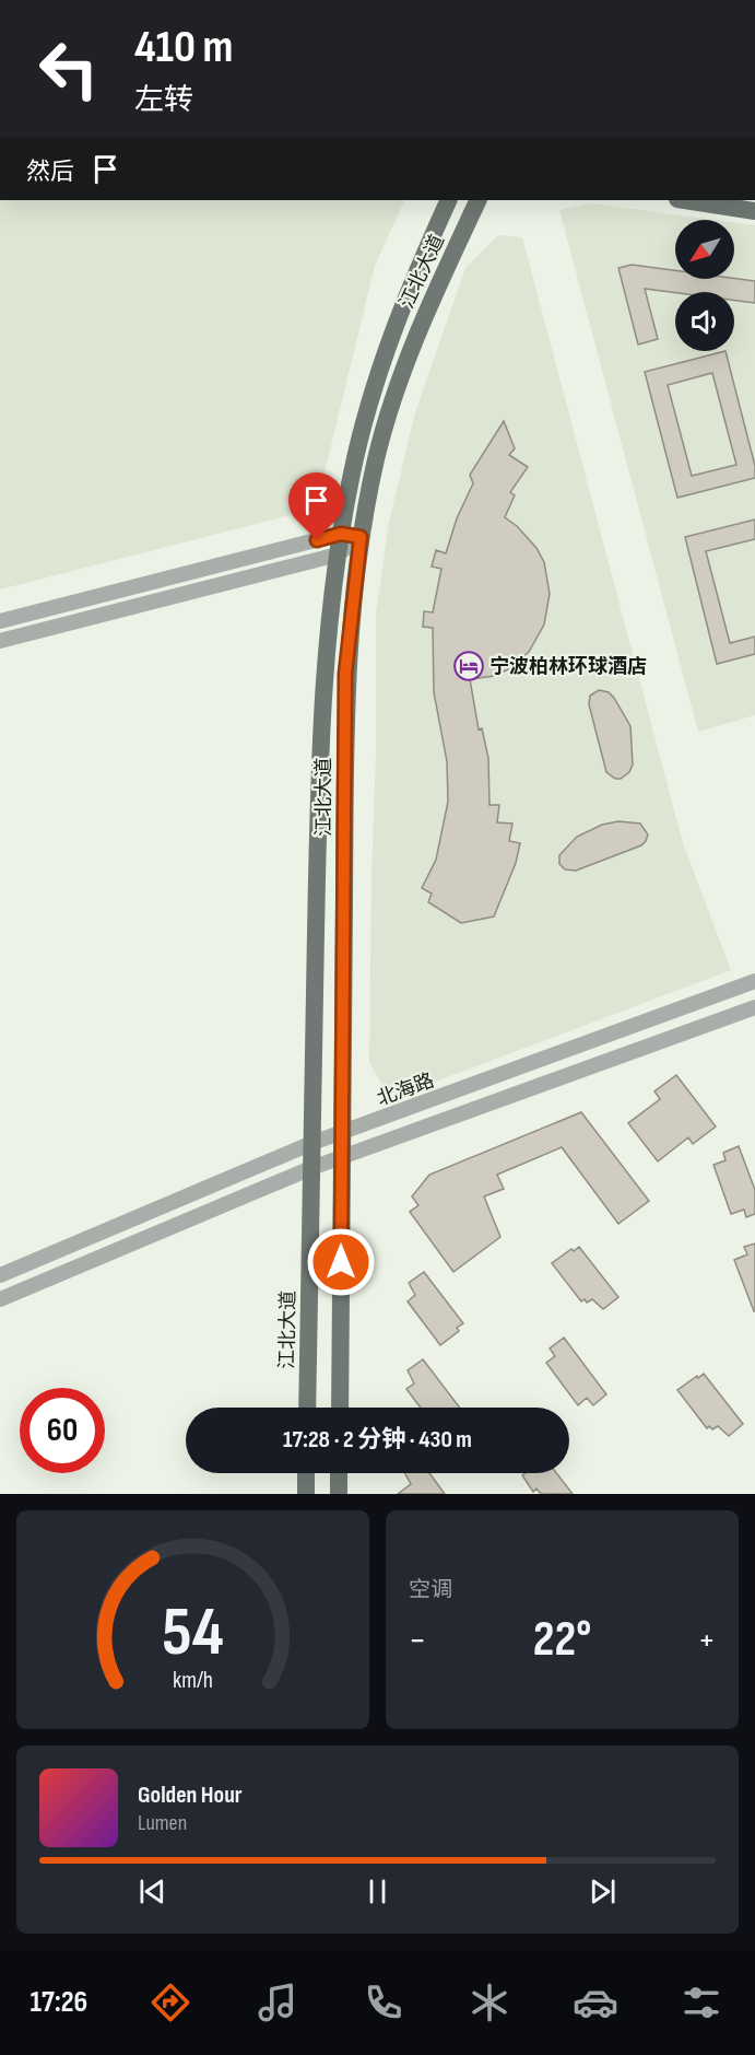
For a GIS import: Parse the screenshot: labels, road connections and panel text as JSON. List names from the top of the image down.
{
  "streets": {
    "main road": ["江北大道"],
    "street": ["北海路"]
  },
  "crossings": [
    ["江北大道", "北海路"]
  ],
  "places": {
    "hotel": ["宁波柏林环球酒店"]
  },
  "north": "bottom left",
  "page": {
    "turn": ["410 m", "左转"],
    "then": "然后",
    "limit": "60",
    "trip": "17:28 · 2 分钟 · 430 m",
    "tile": "空调",
    "heat": ["−", "22°", "+"],
    "song": ["Golden Hour", "Lumen"],
    "tabs": "17:26",
    "gauge": ["54", "km/h"]
  }
}
